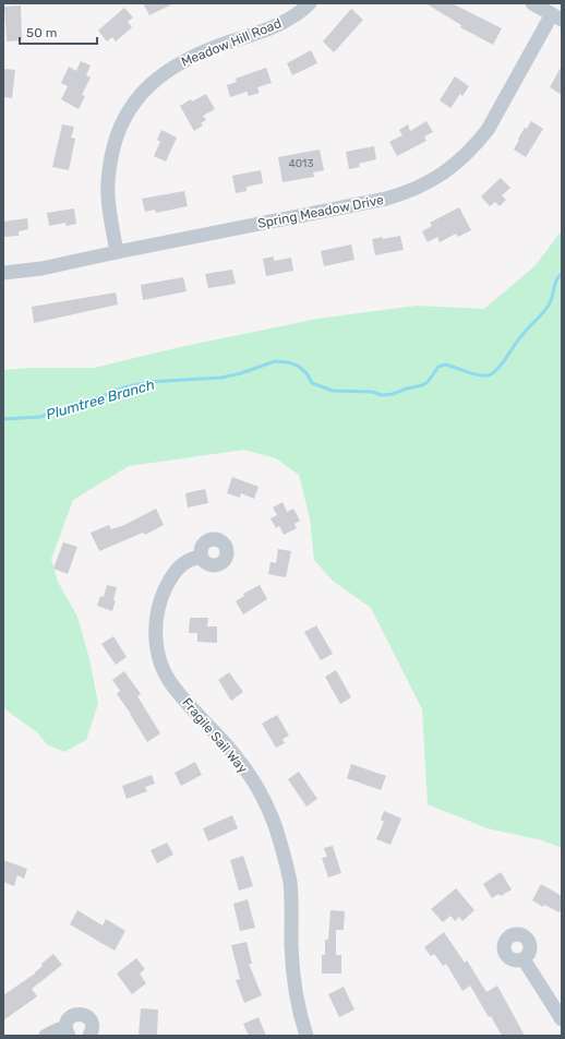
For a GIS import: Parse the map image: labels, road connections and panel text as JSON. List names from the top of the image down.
{
  "streets": {
    "street": ["Meadow Hill Road", "Spring Meadow Drive", "Fragile Sail Way"]
  },
  "crossings": [
    ["Meadow Hill Road", "Spring Meadow Drive"]
  ],
  "water": ["Plumtree Branch"],
  "house_numbers": ["4013"],
  "scale_bar": "50 m"
}
